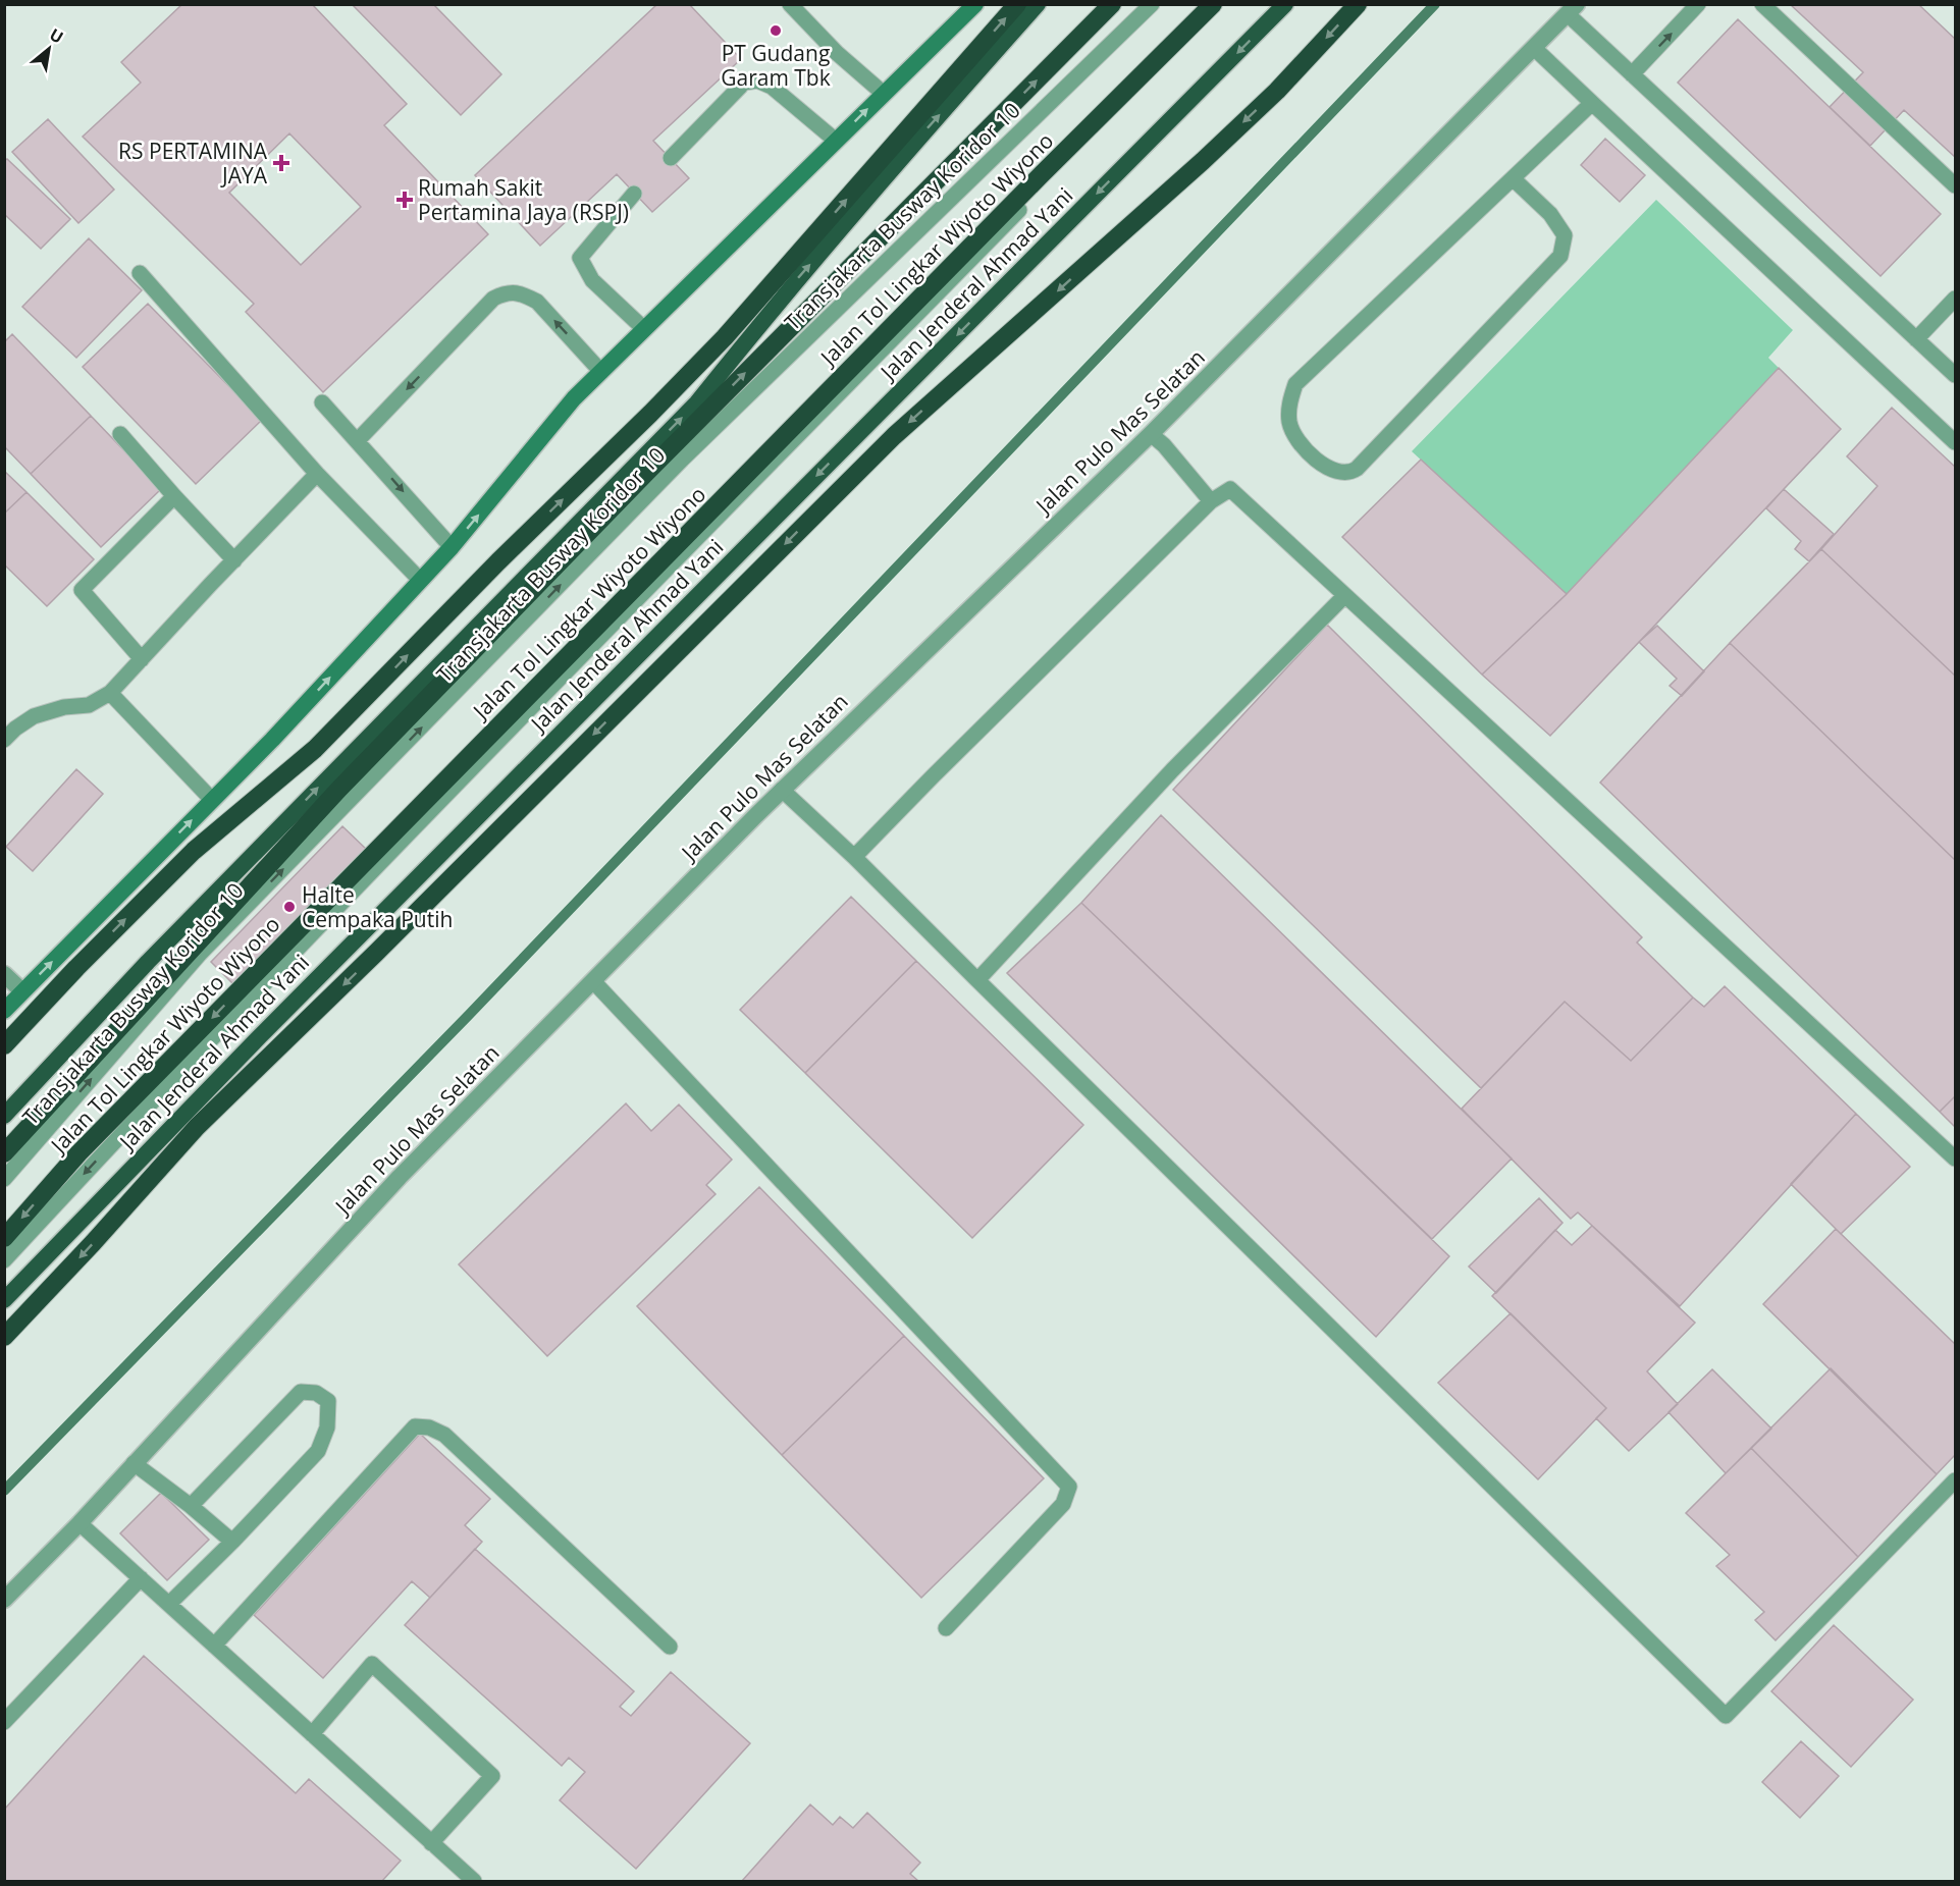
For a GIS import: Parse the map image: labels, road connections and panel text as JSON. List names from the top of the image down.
{
  "streets": {
    "highway": ["Jalan Tol Lingkar Wiyoto Wiyono", "Jalan Jenderal Ahmad Yani"],
    "street": ["Jalan Pulo Mas Selatan"],
    "lane": ["Transjakarta Busway Koridor 10"]
  },
  "places": {
    "other": ["PT Gudang Garam Tbk", "Halte Cempaka Putih"],
    "health": ["RS PERTAMINA JAYA", "Rumah Sakit Pertamina Jaya (RSPJ)"]
  },
  "north": "top right"
}
